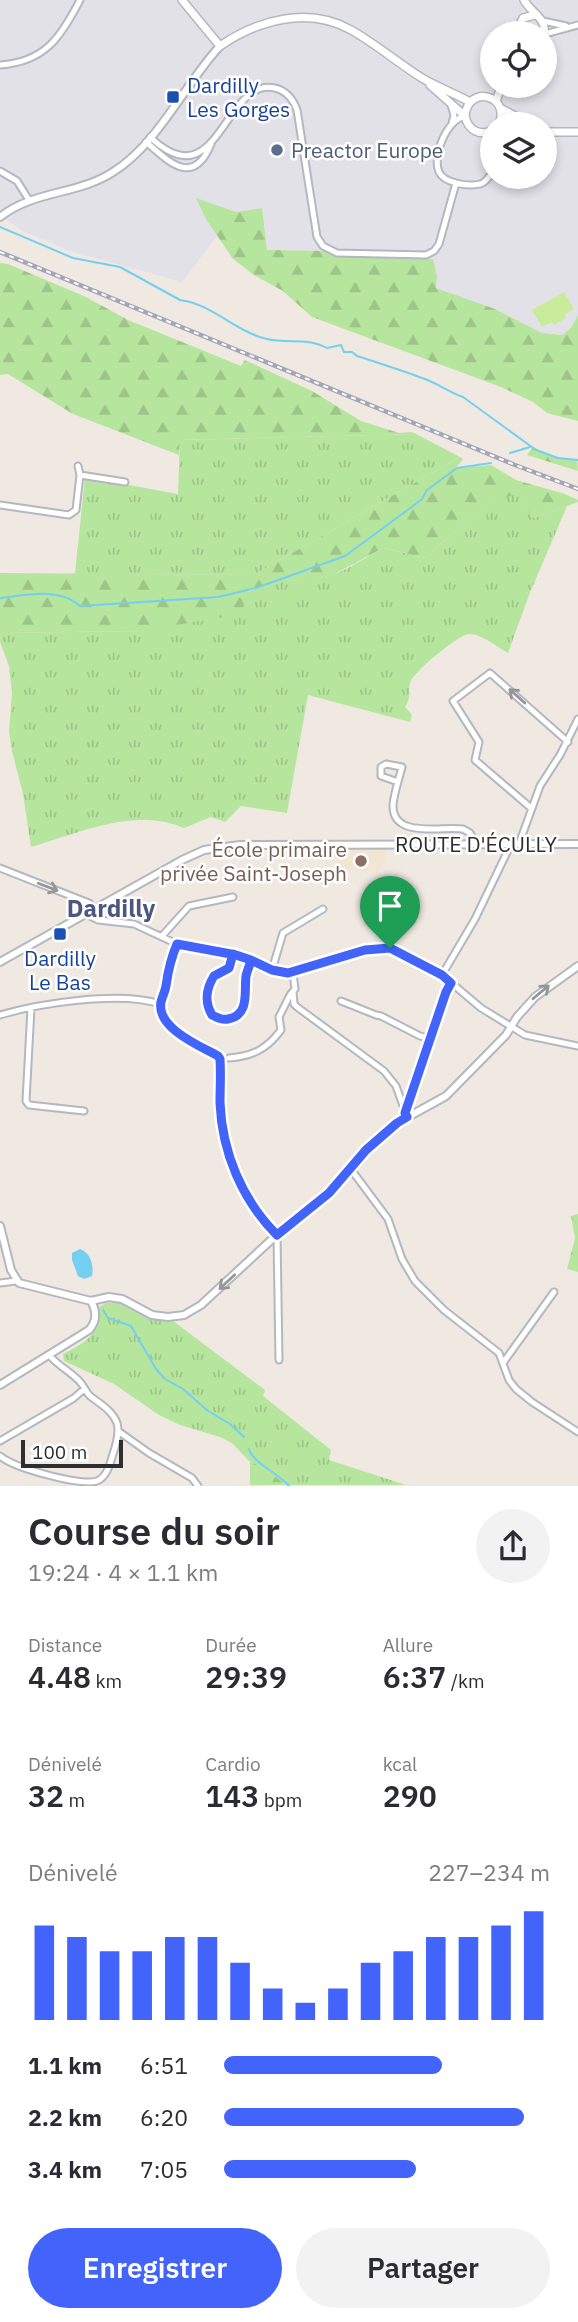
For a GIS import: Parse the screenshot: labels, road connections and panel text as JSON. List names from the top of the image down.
{
  "streets": {
    "street": ["ROUTE D'ÉCULLY"]
  },
  "districts": ["Dardilly"],
  "places": {
    "transit": ["Dardilly Les Gorges", "Dardilly Le Bas"],
    "other": ["Preactor Europe", "École primaire privée Saint-Joseph"]
  },
  "scale_bar": "100 m",
  "page": {
    "scale": "100 m",
    "heading": ["Course du soir", "19:24 · 4 × 1.1 km"],
    "stats": [
      ["Distance", "4.48 km"],
      ["Durée", "29:39"],
      ["Allure", "6:37 /km"],
      ["Dénivelé", "32 m"],
      ["Cardio", "143 bpm"],
      ["kcal", "290"]
    ],
    "chart": ["Dénivelé", "227–234 m"],
    "list": [
      {
        "name": "1.1 km",
        "note": "6:51"
      },
      {
        "name": "2.2 km",
        "note": "6:20"
      },
      {
        "name": "3.4 km",
        "note": "7:05"
      }
    ],
    "buttons": ["Enregistrer", "Partager"]
  }
}
